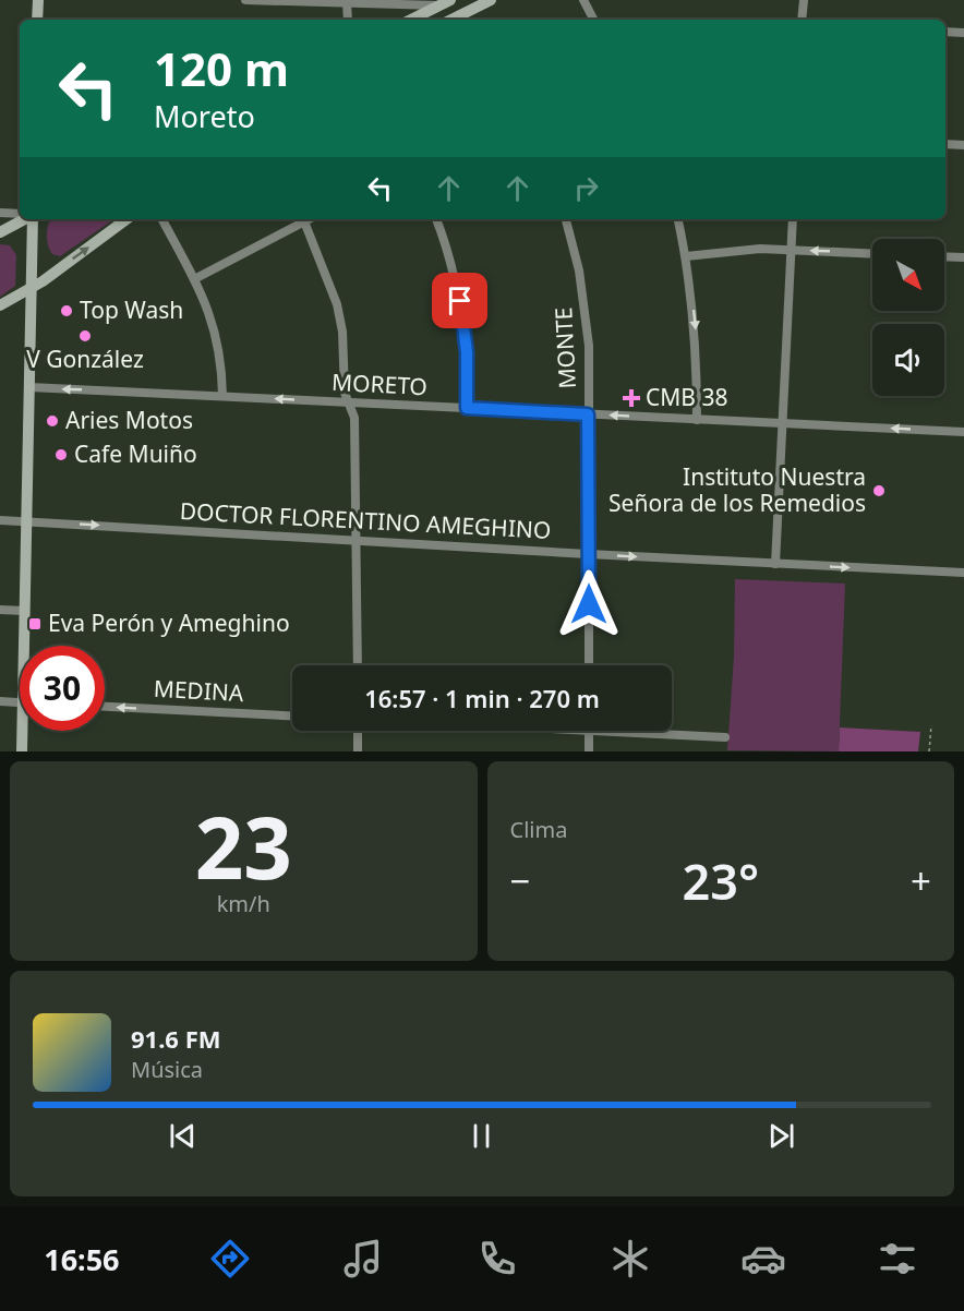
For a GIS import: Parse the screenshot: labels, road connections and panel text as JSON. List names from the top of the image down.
{
  "streets": {
    "street": [
      "MONTE",
      "MORETO",
      "DOCTOR FLORENTINO AMEGHINO",
      "MEDINA"
    ]
  },
  "crossings": [
    ["MONTE", "MORETO"],
    ["MONTE", "DOCTOR FLORENTINO AMEGHINO"]
  ],
  "one_way": ["MORETO", "DOCTOR FLORENTINO AMEGHINO", "MEDINA"],
  "places": {
    "other": [
      "Top Wash",
      "V González",
      "Aries Motos",
      "Cafe Muiño",
      "Instituto Nuestra Señora de los Remedios"
    ],
    "health": ["CMB 38"],
    "transit": ["Eva Perón y Ameghino"]
  },
  "north": "bottom right",
  "page": {
    "turn": ["120 m", "Moreto"],
    "limit": "30",
    "trip": "16:57 · 1 min · 270 m",
    "tile": [
      ["23", "km/h"],
      "Clima"
    ],
    "heat": ["−", "23°", "+"],
    "song": ["91.6 FM", "Música"],
    "tabs": "16:56"
  }
}
